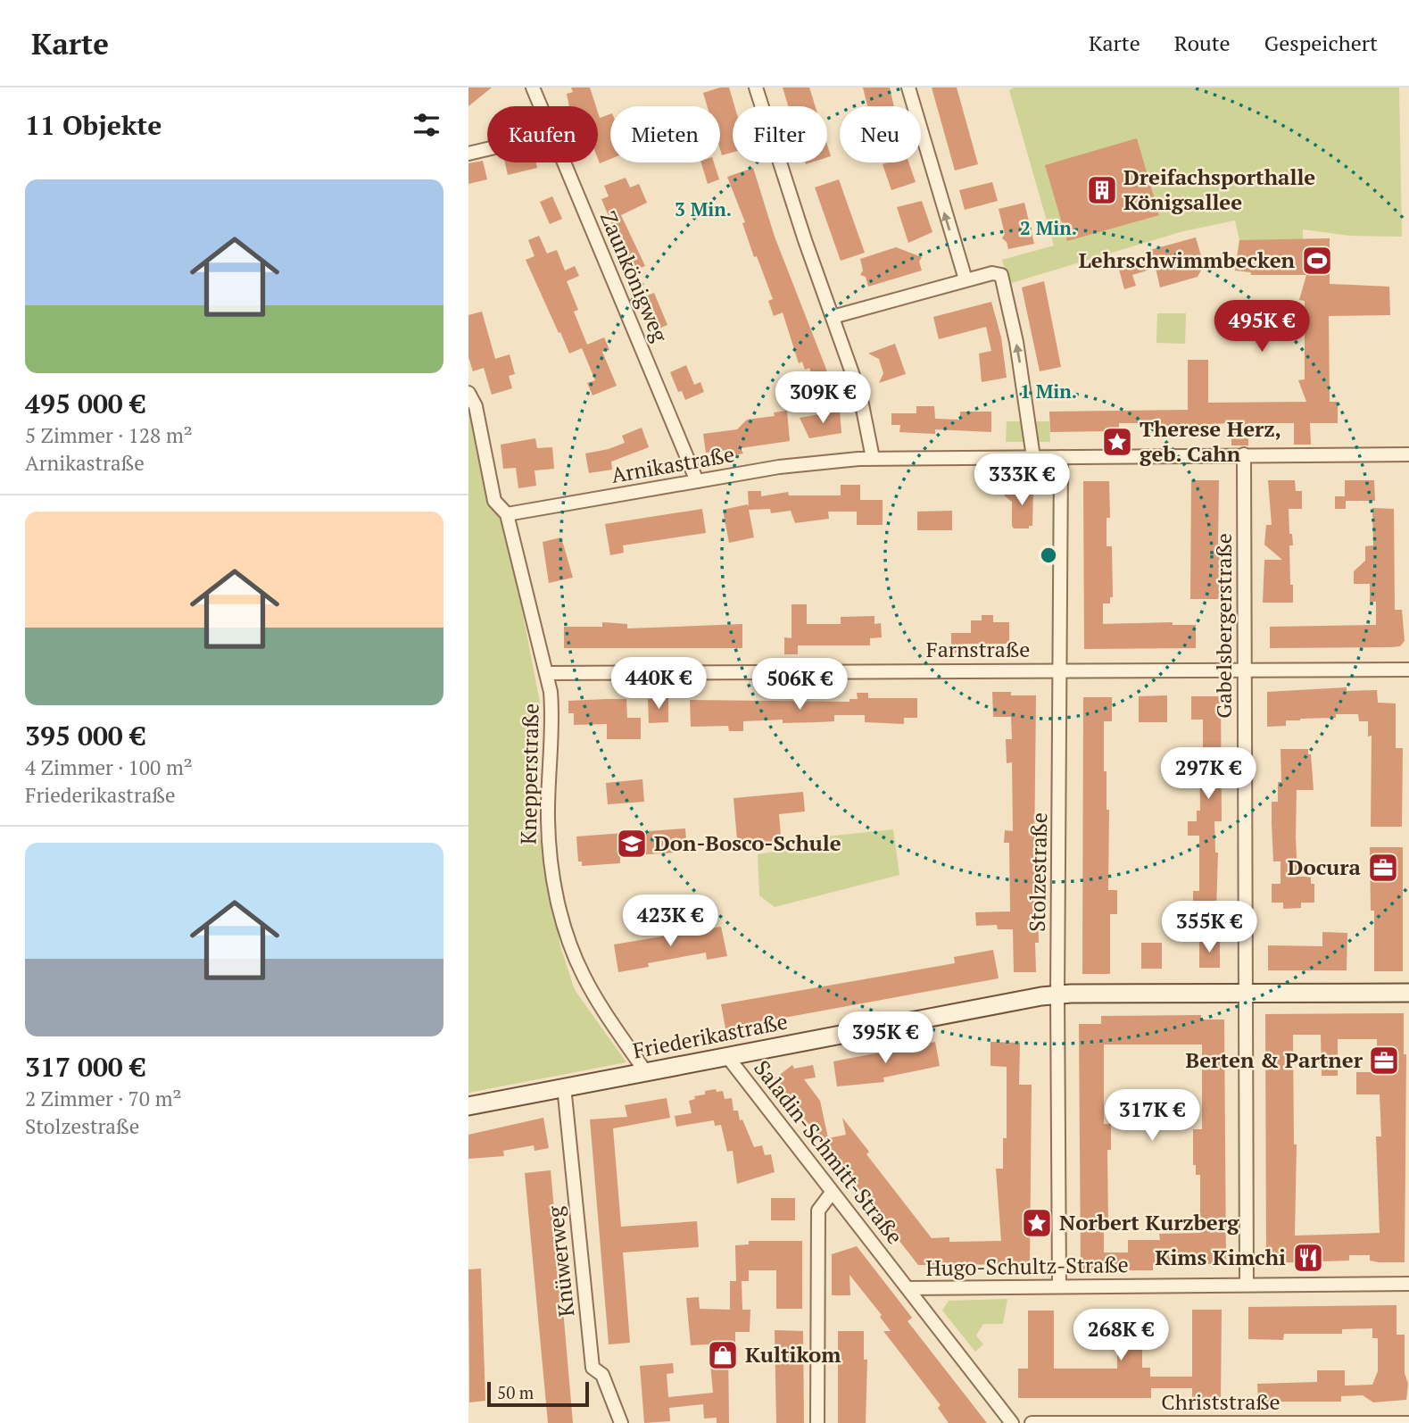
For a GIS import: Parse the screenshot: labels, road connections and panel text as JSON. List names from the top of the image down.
{
  "streets": {
    "street": [
      "Zaunkönigweg",
      "Arnikastraße",
      "Gabelsbergerstraße",
      "Farnstraße",
      "Knepperstraße",
      "Stolzestraße",
      "Friederikastraße",
      "Saladin-Schmitt-Straße",
      "Knüwerweg",
      "Hugo-Schultz-Straße",
      "Christstraße"
    ]
  },
  "crossings": [
    ["Zaunkönigweg", "Arnikastraße"],
    ["Arnikastraße", "Gabelsbergerstraße"],
    ["Arnikastraße", "Knepperstraße"],
    ["Arnikastraße", "Stolzestraße"],
    ["Gabelsbergerstraße", "Farnstraße"],
    ["Gabelsbergerstraße", "Friederikastraße"],
    ["Gabelsbergerstraße", "Hugo-Schultz-Straße"],
    ["Farnstraße", "Knepperstraße"],
    ["Farnstraße", "Stolzestraße"],
    ["Knepperstraße", "Friederikastraße"],
    ["Stolzestraße", "Friederikastraße"],
    ["Stolzestraße", "Hugo-Schultz-Straße"],
    ["Friederikastraße", "Saladin-Schmitt-Straße"],
    ["Friederikastraße", "Knüwerweg"],
    ["Saladin-Schmitt-Straße", "Hugo-Schultz-Straße"]
  ],
  "places": {
    "building": ["Dreifachsporthalle Königsallee"],
    "sports": ["Lehrschwimmbecken"],
    "place": ["Therese Herz, geb. Cahn", "Norbert Kurzberg"],
    "school or university": ["Don-Bosco-Schule"],
    "office": ["Docura", "Berten & Partner"],
    "restaurant": ["Kims Kimchi"],
    "shop": ["Kultikom"]
  },
  "scale_bar": "50 m",
  "page": {
    "header": "Karte",
    "nav": ["Karte", "Route", "Gespeichert"],
    "heading": "11 Objekte",
    "chip": [
      "Kaufen",
      "Mieten",
      "Filter",
      "Neu"
    ],
    "list": [
      {
        "name": "495 000 €",
        "note": "5 Zimmer · 128 m² · Arnikastraße"
      },
      {
        "name": "395 000 €",
        "note": "4 Zimmer · 100 m² · Friederikastraße"
      },
      {
        "name": "317 000 €",
        "note": "2 Zimmer · 70 m² · Stolzestraße"
      }
    ],
    "price": [
      "495K €",
      "309K €",
      "333K €",
      "440K €",
      "506K €",
      "297K €",
      "423K €",
      "355K €",
      "395K €",
      "317K €",
      "268K €"
    ],
    "scale": "50 m"
  },
  "rings": ["3 Min.", "2 Min.", "1 Min."]
}
